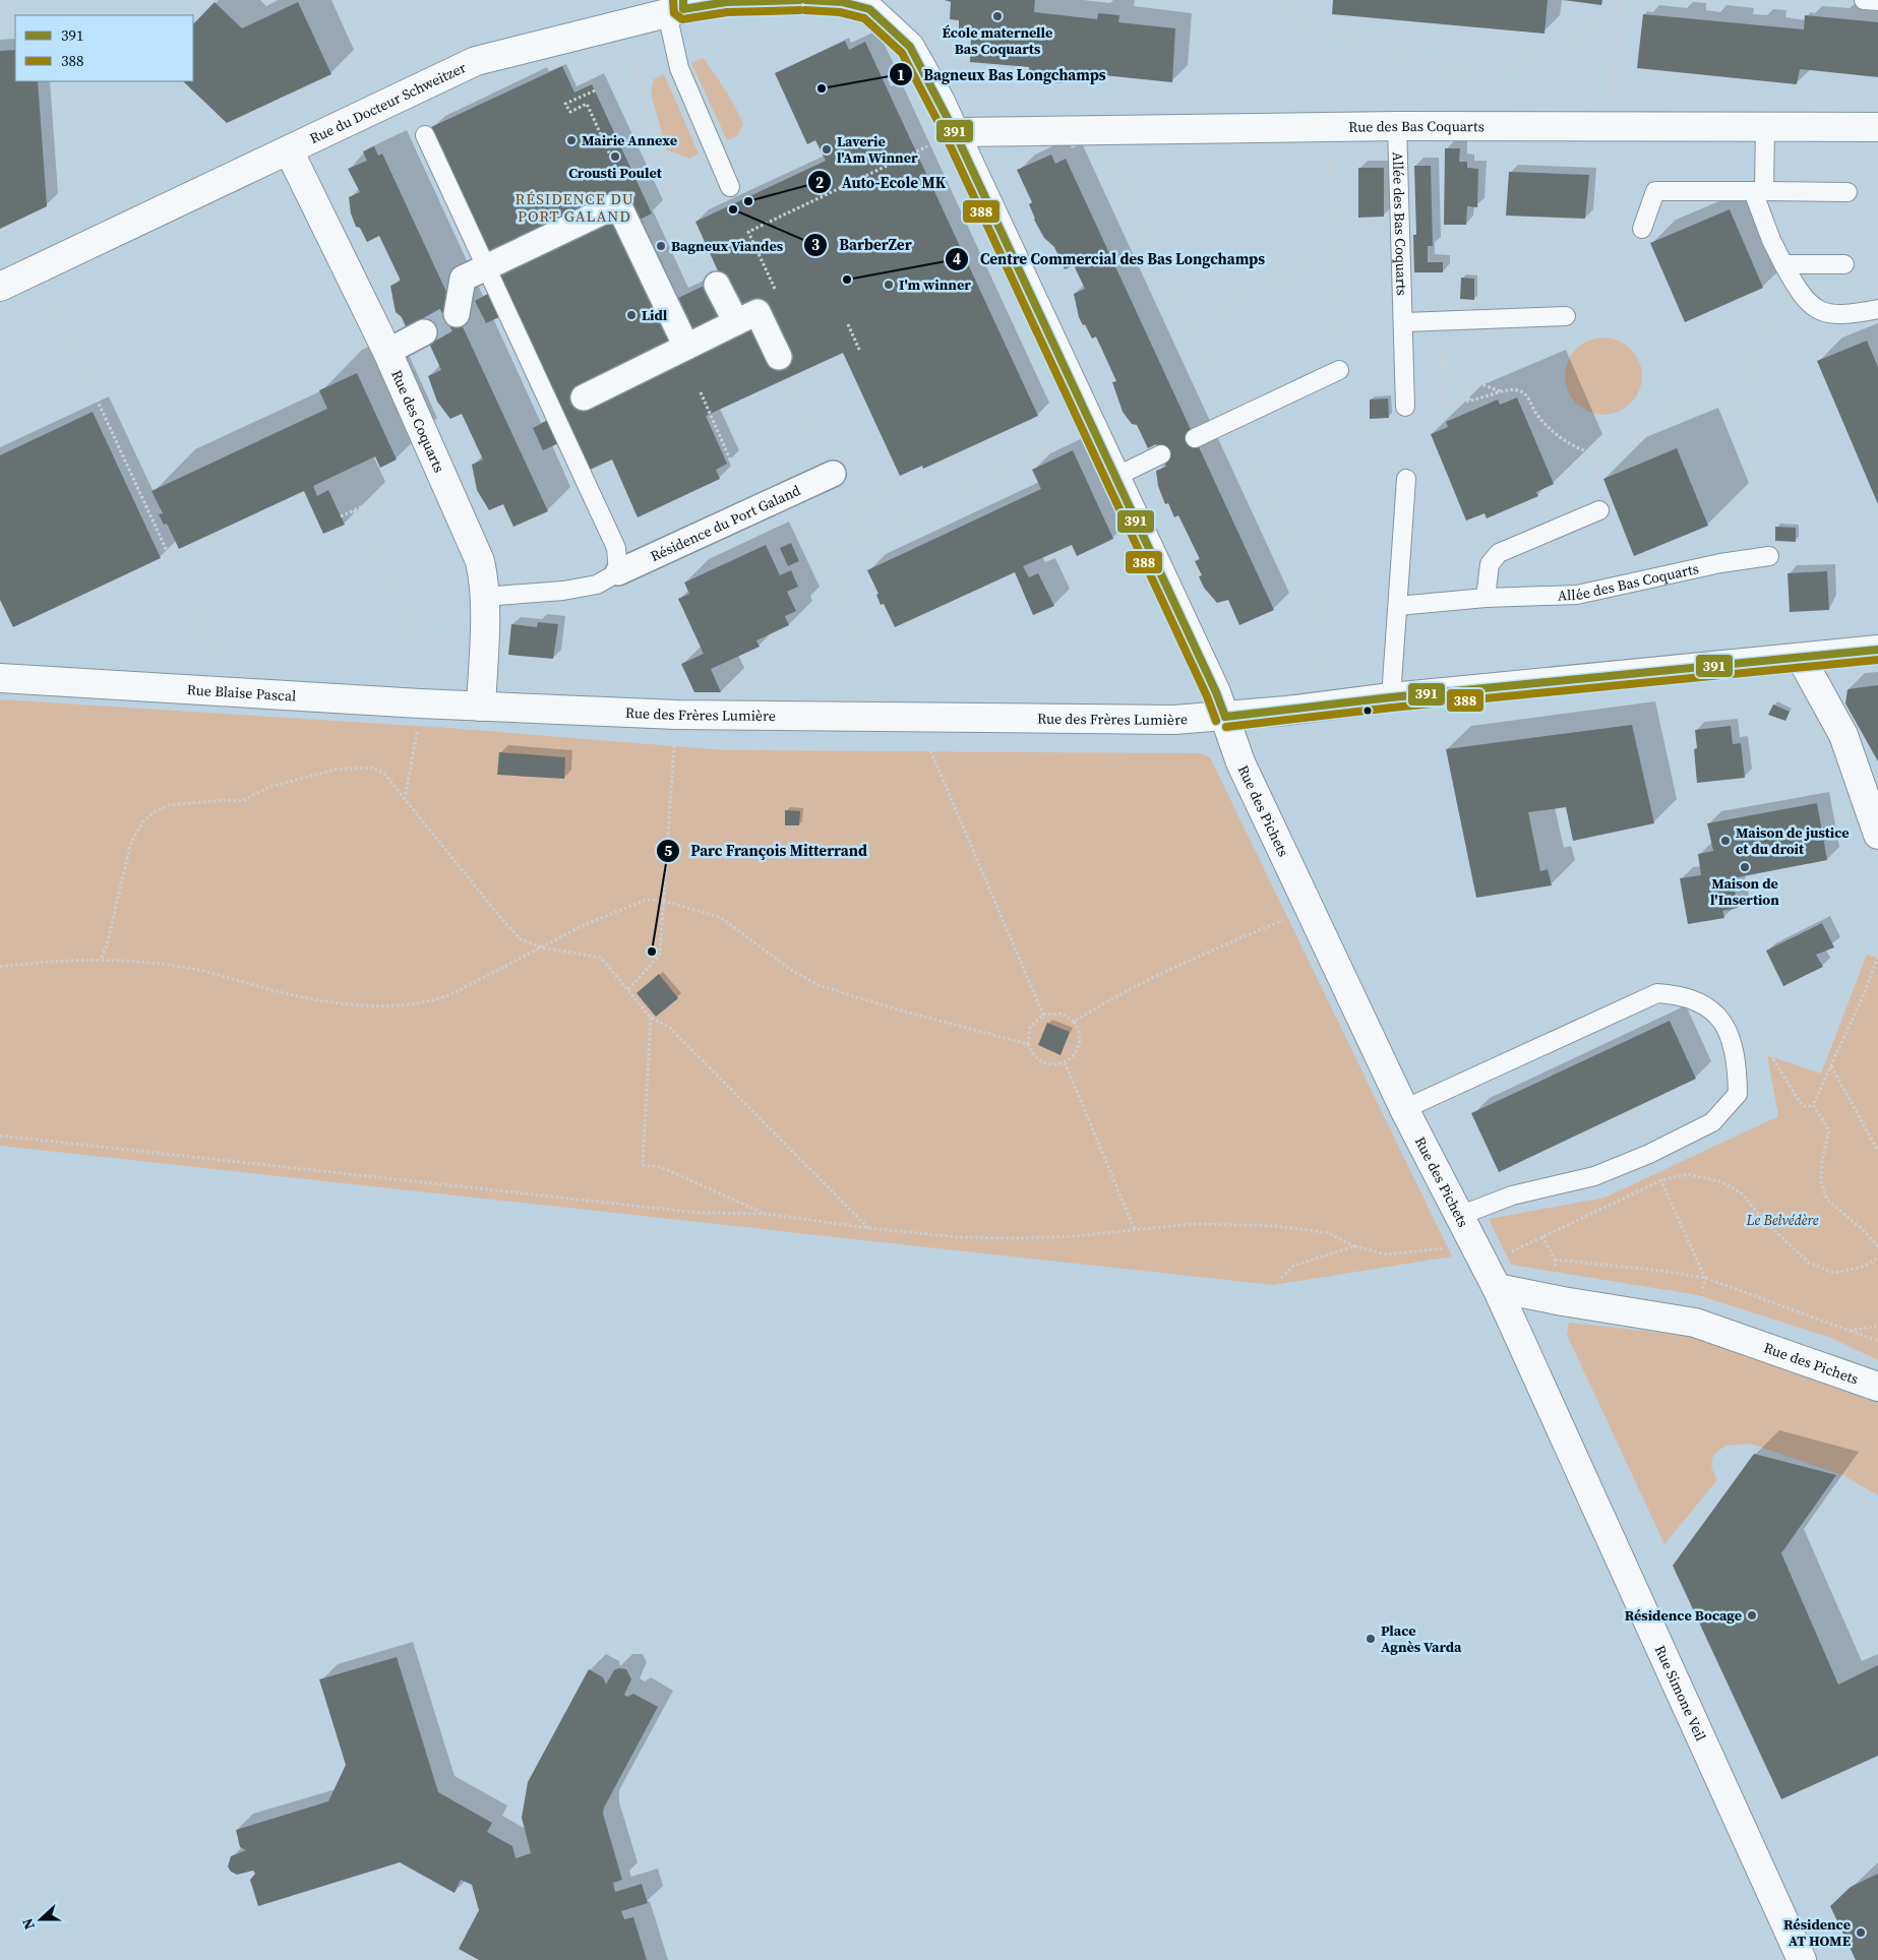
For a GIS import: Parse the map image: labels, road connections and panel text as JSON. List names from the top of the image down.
{
  "streets": {
    "street": [
      "Rue du Docteur Schweitzer",
      "Rue des Bas Coquarts",
      "Rue des Coquarts",
      "Résidence du Port Galand",
      "Rue Blaise Pascal",
      "Rue des Frères Lumière",
      "Rue des Pichets",
      "Rue Simone Veil"
    ],
    "lane": ["Allée des Bas Coquarts"]
  },
  "crossings": [
    ["Rue du Docteur Schweitzer", "Rue des Coquarts"],
    ["Rue des Bas Coquarts", "Allée des Bas Coquarts"],
    ["Rue des Bas Coquarts", "Rue des Pichets"],
    ["Rue des Coquarts", "Rue Blaise Pascal"],
    ["Rue des Coquarts", "Rue des Frères Lumière"],
    ["Rue Blaise Pascal", "Rue des Frères Lumière"],
    ["Rue des Frères Lumière", "Rue des Pichets"],
    ["Rue des Pichets", "Rue Simone Veil"]
  ],
  "districts": ["RÉSIDENCE DU PORT GALAND"],
  "parks": ["Le Belvédère"],
  "places": [
    "École maternelle Bas Coquarts",
    "Bagneux Bas Longchamps",
    "Mairie Annexe",
    "Laverie l'Am Winner",
    "Crousti Poulet",
    "Auto-Ecole MK",
    "BarberZer",
    "Bagneux Viandes",
    "Centre Commercial des Bas Longchamps",
    "I'm winner",
    "Lidl",
    "Maison de justice et du droit",
    "Maison de l'Insertion",
    "Parc François Mitterrand",
    "Résidence Bocage",
    "Place Agnès Varda",
    "Résidence AT HOME"
  ],
  "lines": ["transit line 391", "transit line 388"],
  "legend": ["391", "388"],
  "north": "left"
}
